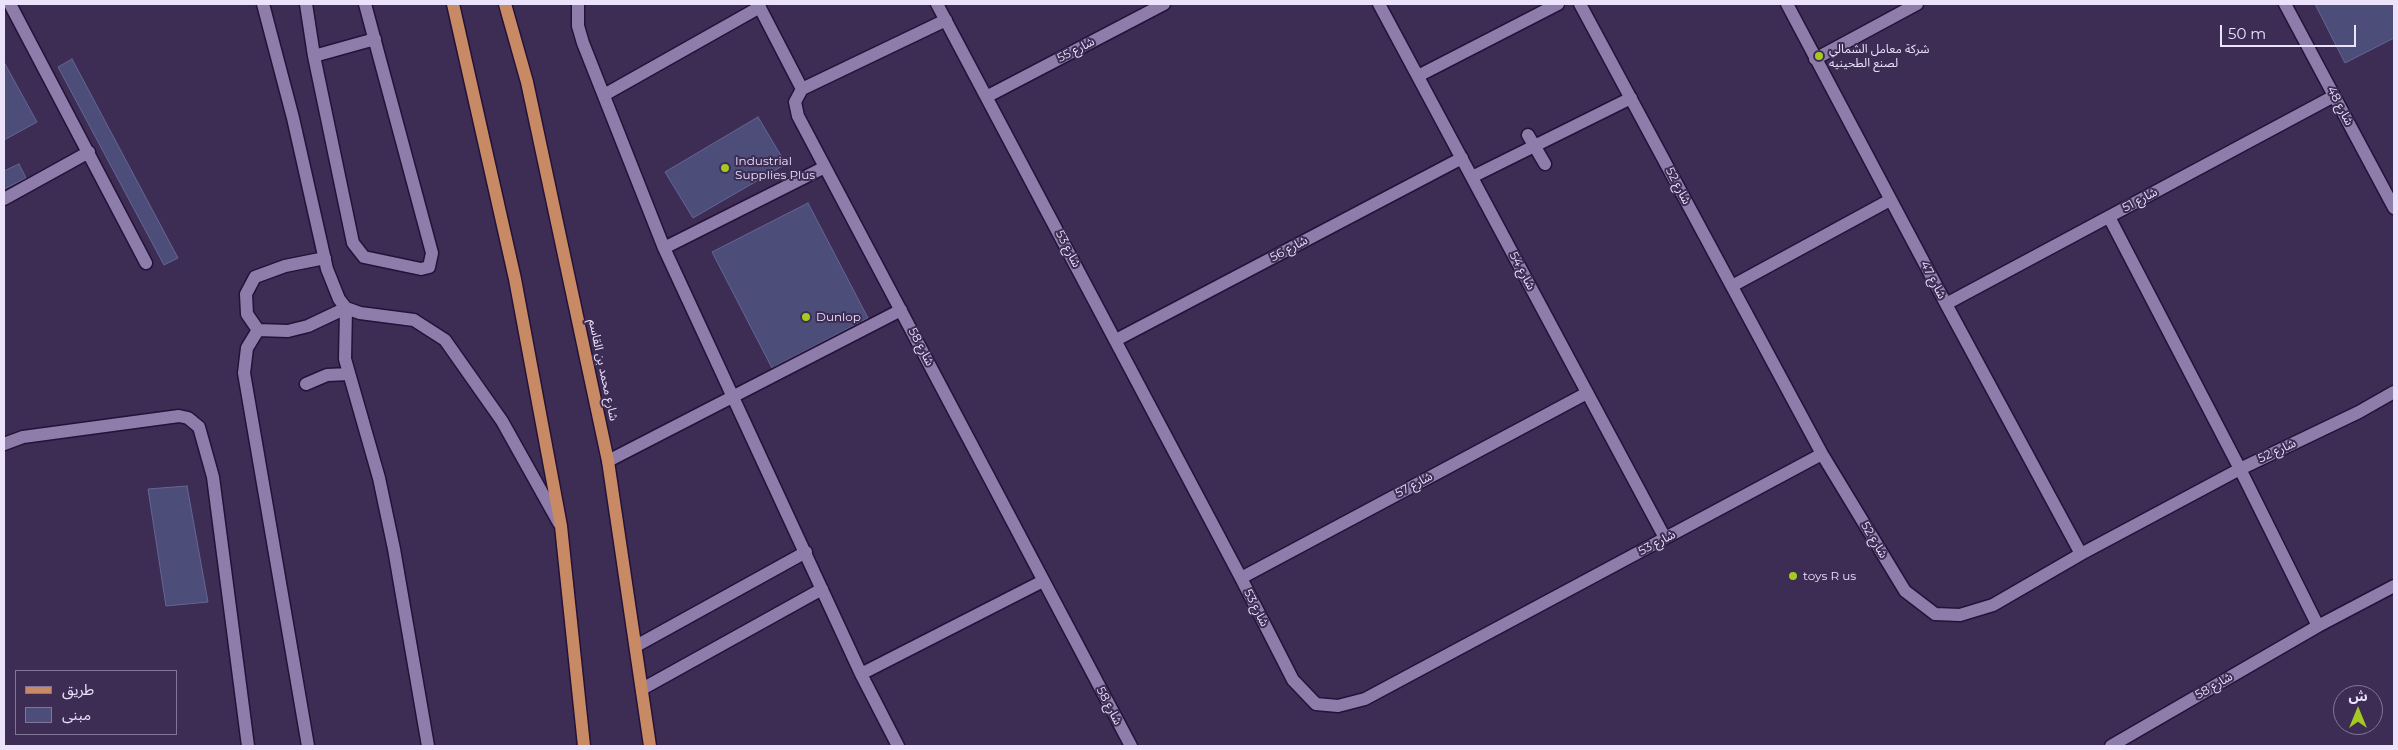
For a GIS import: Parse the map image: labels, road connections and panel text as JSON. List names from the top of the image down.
{
  "streets": {
    "main road": ["شارع محمد بن القاسم"],
    "street": [
      "شارع 55",
      "شارع 48",
      "شارع 52",
      "شارع 51",
      "شارع 53",
      "شارع 56",
      "شارع 54",
      "شارع 47",
      "شارع 58",
      "شارع 57"
    ]
  },
  "crossings": [
    ["شارع 55", "شارع 53"],
    ["شارع 48", "شارع 51"],
    ["شارع 52", "شارع 53"],
    ["شارع 52", "شارع 47"],
    ["شارع 51", "شارع 47"],
    ["شارع 53", "شارع 56"],
    ["شارع 53", "شارع 54"],
    ["شارع 53", "شارع 57"],
    ["شارع 56", "شارع 54"],
    ["شارع 54", "شارع 57"]
  ],
  "places": [
    "شركة معامل الشمالي لصنع الطحينيه",
    "Industrial Supplies Plus",
    "Dunlop",
    "toys R us"
  ],
  "legend": ["طريق", "مبنى"],
  "scale_bar": "50 m",
  "north": "top"
}
